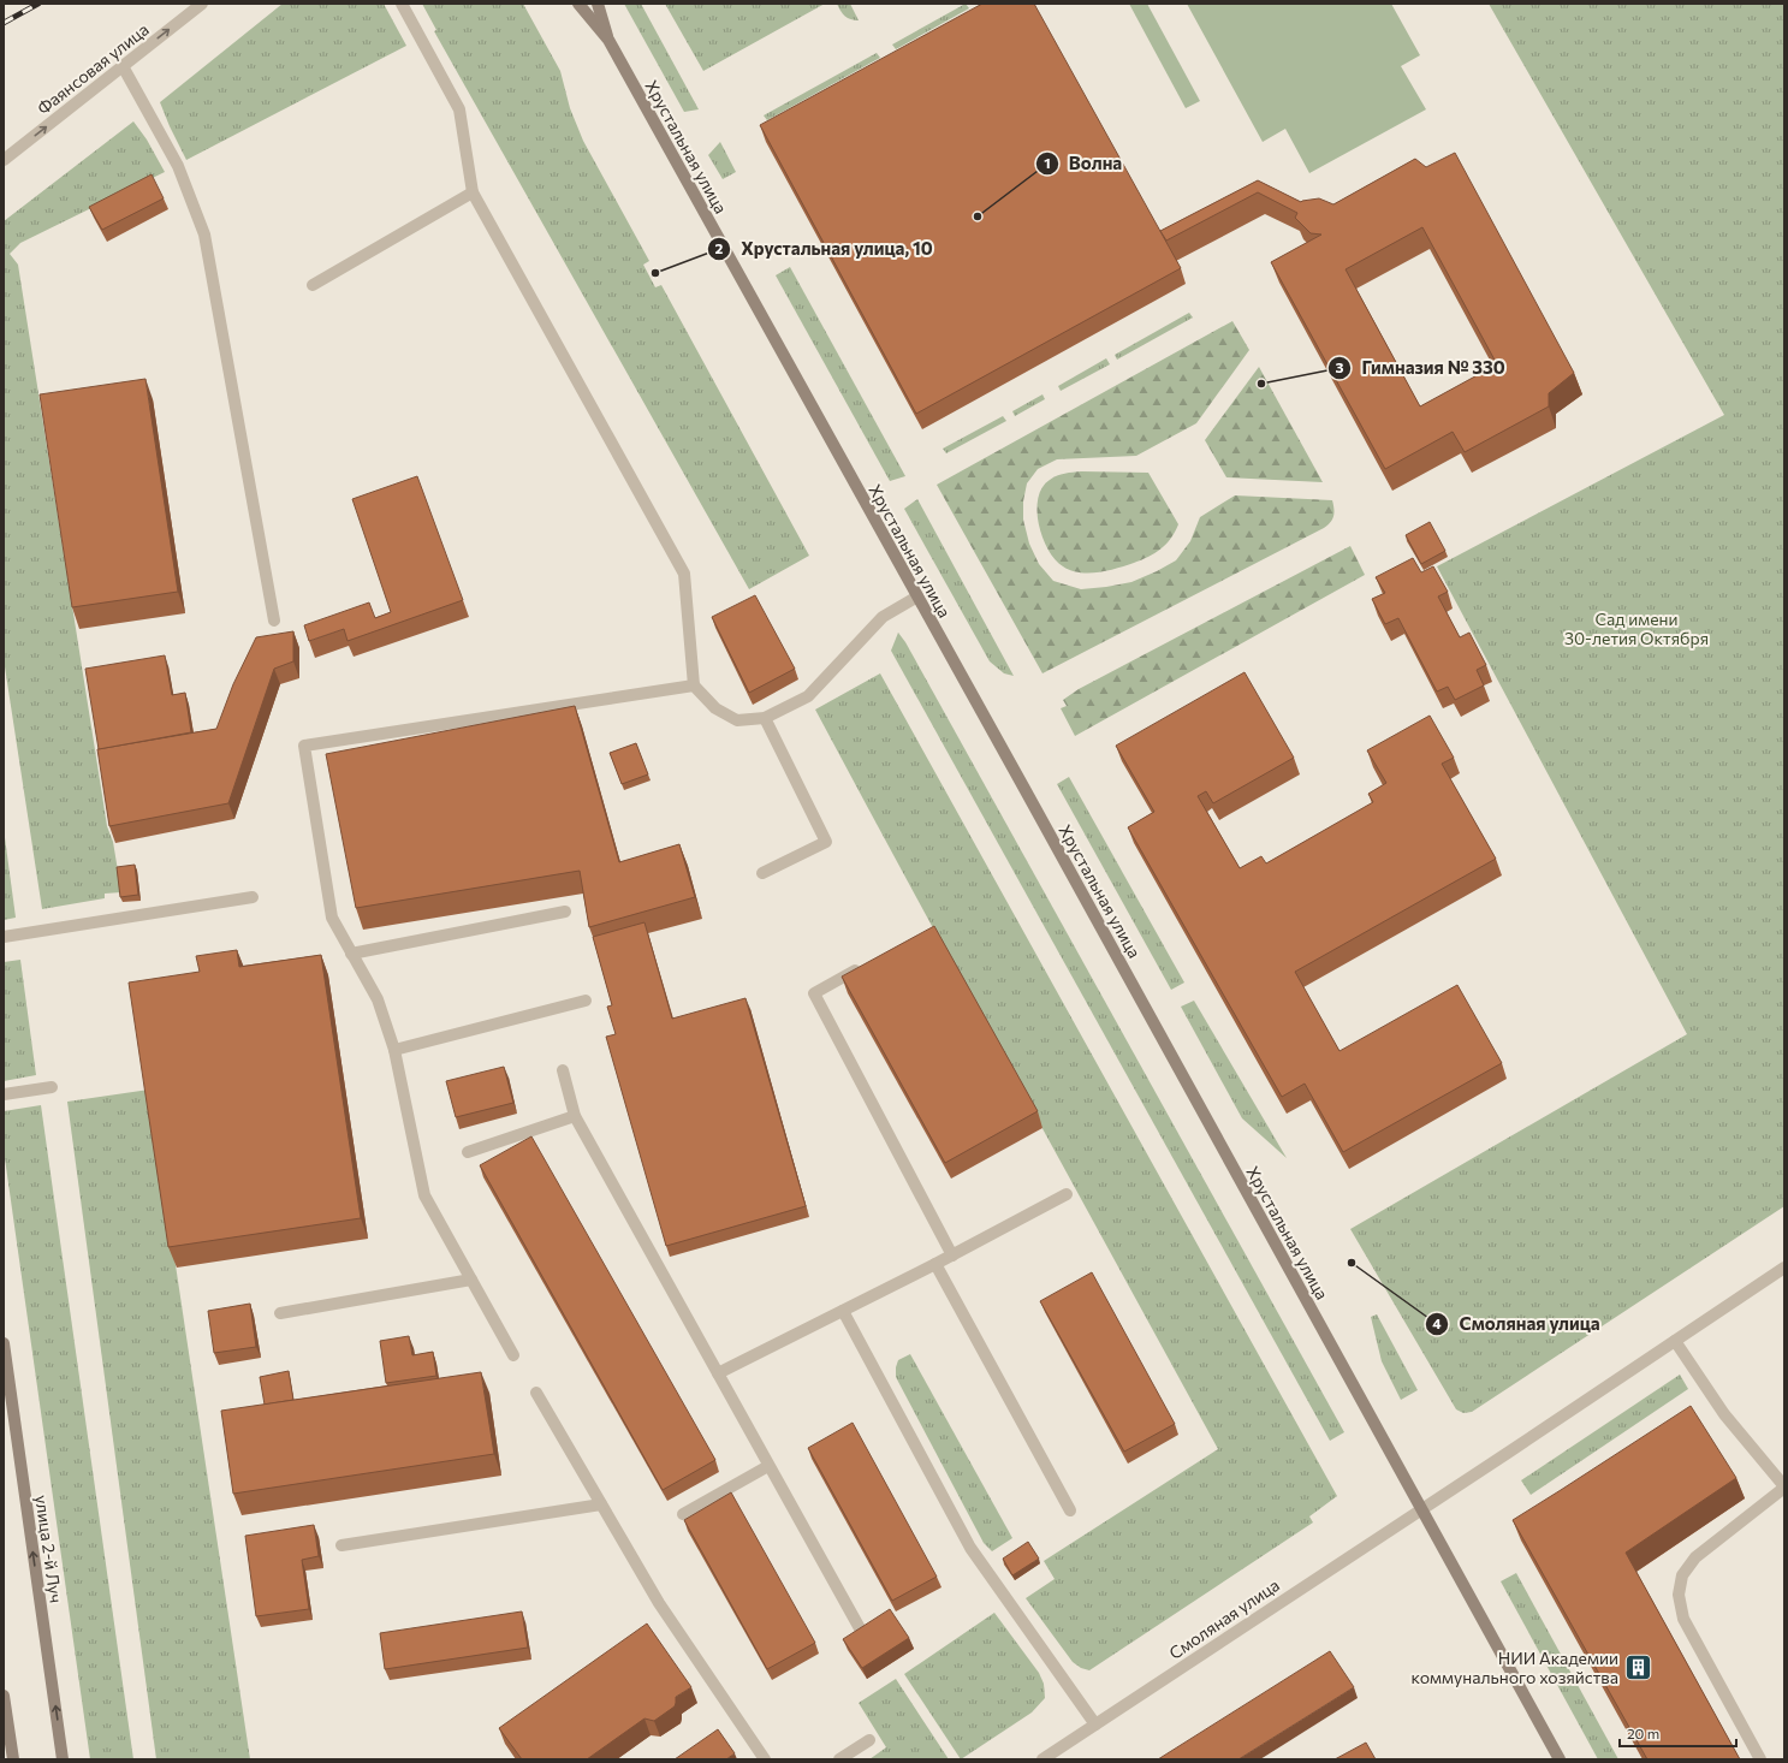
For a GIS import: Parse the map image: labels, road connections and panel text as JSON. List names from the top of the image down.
{
  "streets": {
    "street": [
      "Фаянсовая улица",
      "Хрустальная улица",
      "улица 2-й Луч",
      "Смоляная улица"
    ]
  },
  "crossings": [
    ["Хрустальная улица", "Смоляная улица"]
  ],
  "one_way": ["Фаянсовая улица", "улица 2-й Луч"],
  "parks": ["Сад имени 30-летия Октября"],
  "places": {
    "other": [
      "Волна",
      "Хрустальная улица, 10",
      "Гимназия № 330",
      "Смоляная улица"
    ],
    "building": ["НИИ Академии коммунального хозяйства"]
  },
  "scale_bar": "20 m"
}
